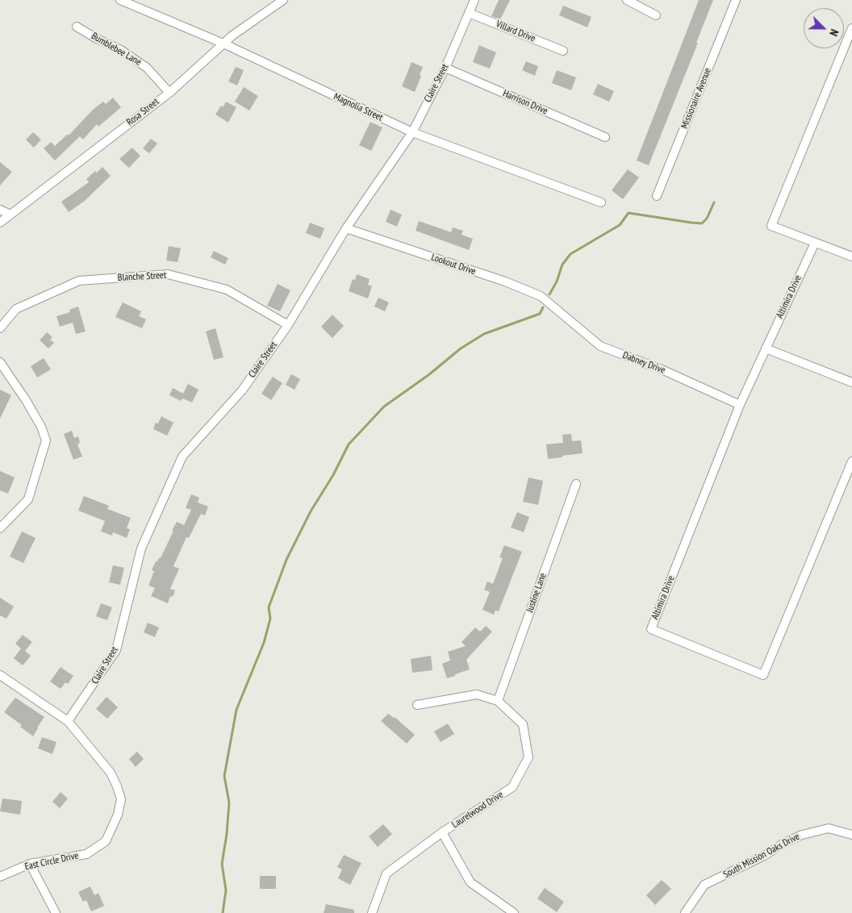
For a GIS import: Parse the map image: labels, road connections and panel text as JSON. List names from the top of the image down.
{
  "streets": {
    "street": [
      "Villard Drive",
      "Bumblebee Lane",
      "Claire Street",
      "Missionaire Avenue",
      "Harrison Drive",
      "Magnolia Street",
      "Rosa Street",
      "Lookout Drive",
      "Blanche Street",
      "Altimira Drive",
      "Dabney Drive",
      "Justine Lane",
      "Laurelwood Drive",
      "South Mission Oaks Drive",
      "East Circle Drive"
    ]
  },
  "crossings": [
    ["Villard Drive", "Claire Street"],
    ["Bumblebee Lane", "Rosa Street"],
    ["Claire Street", "Harrison Drive"],
    ["Claire Street", "Magnolia Street"],
    ["Claire Street", "Lookout Drive"],
    ["Claire Street", "Blanche Street"],
    ["Claire Street", "East Circle Drive"],
    ["Magnolia Street", "Rosa Street"],
    ["Lookout Drive", "Dabney Drive"],
    ["Altimira Drive", "Dabney Drive"],
    ["Justine Lane", "Laurelwood Drive"]
  ],
  "north": "bottom right"
}
